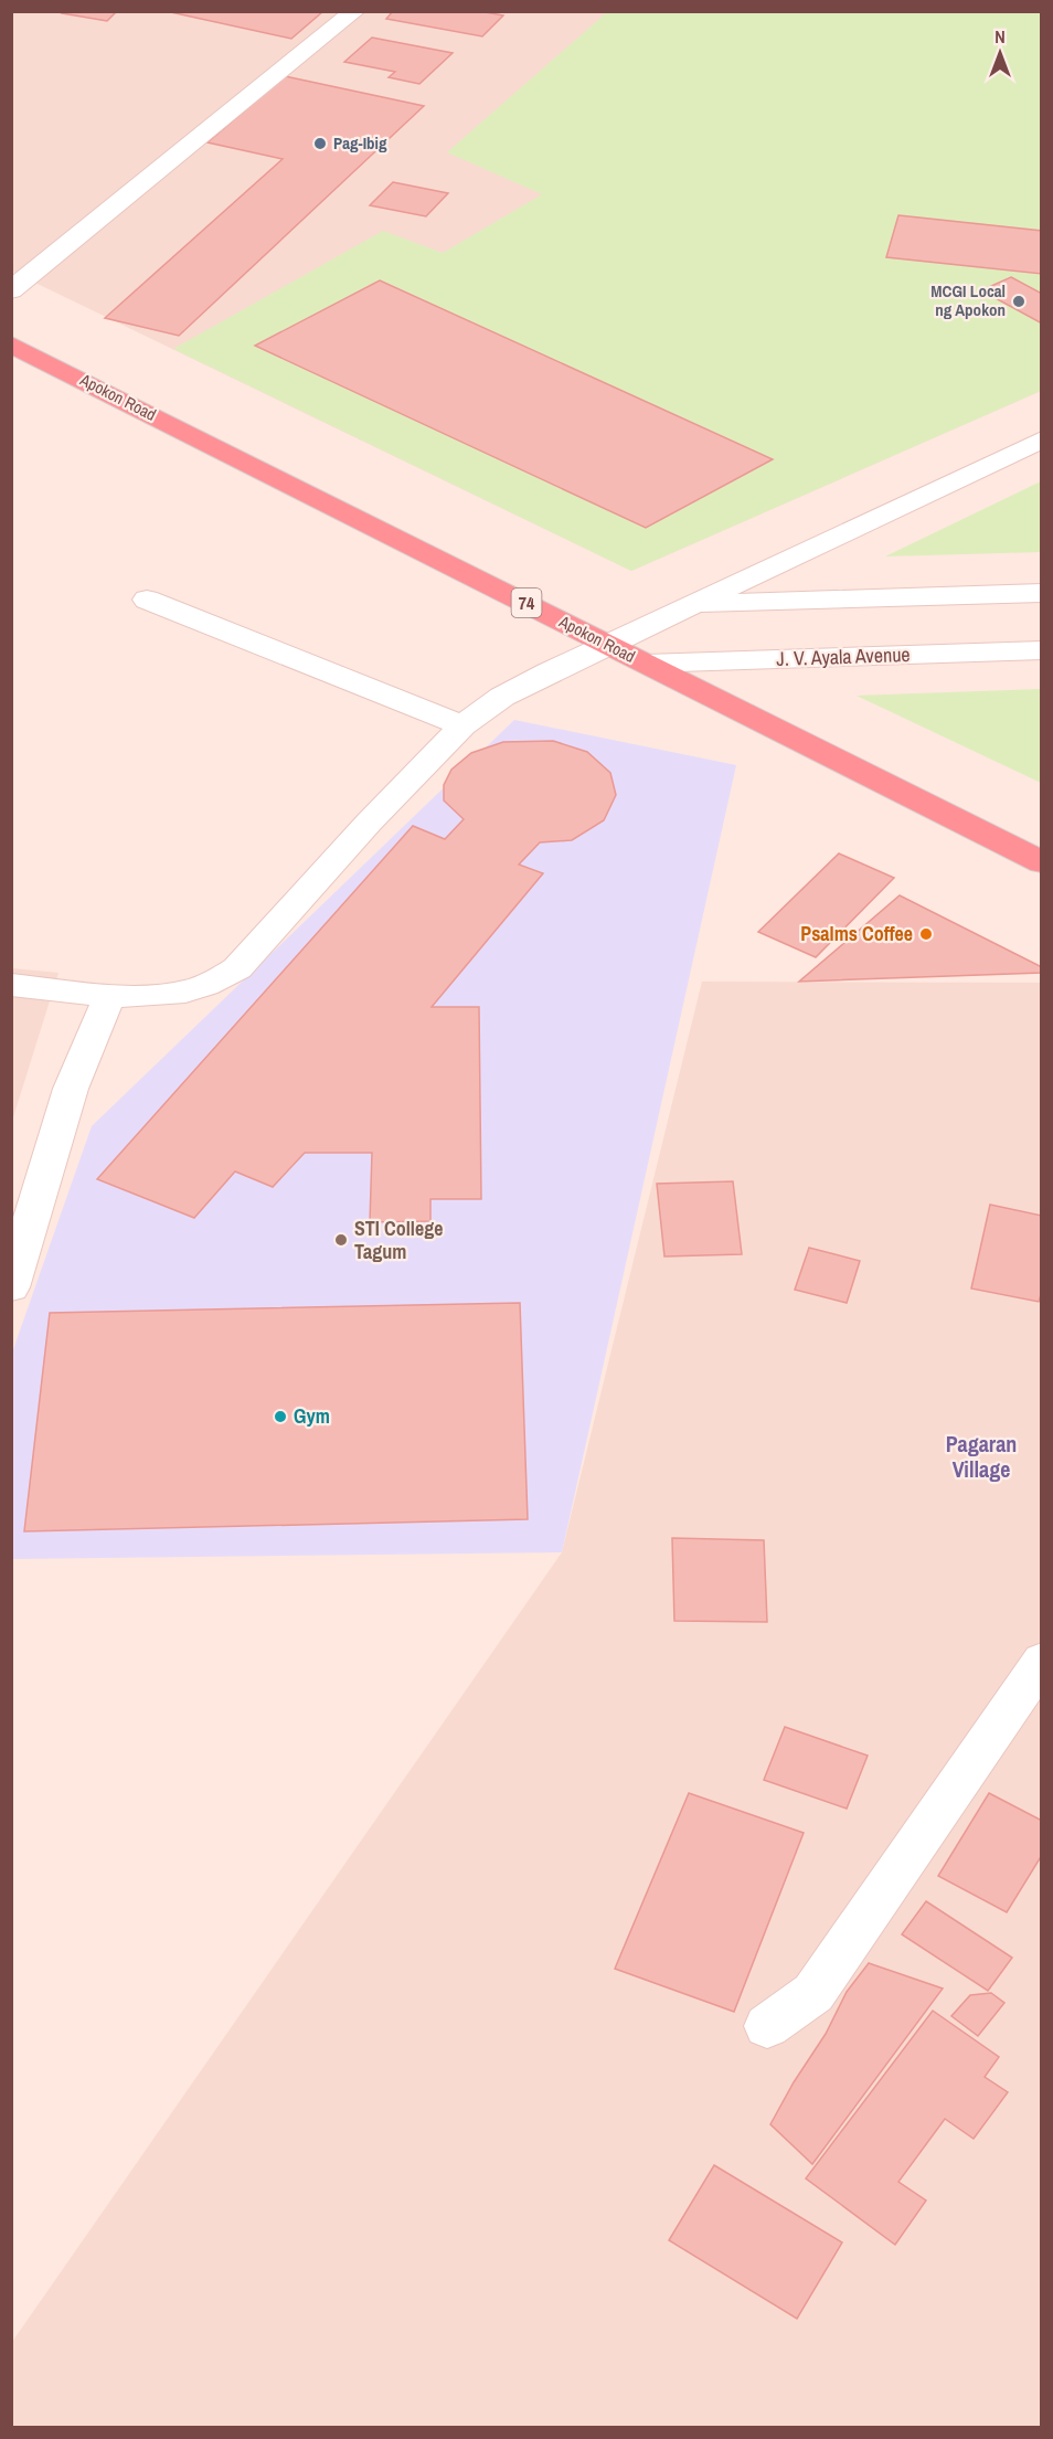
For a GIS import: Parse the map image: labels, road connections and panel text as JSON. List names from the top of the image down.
{
  "streets": {
    "highway": ["Apokon Road", "74"],
    "street": ["J. V. Ayala Avenue"]
  },
  "crossings": [
    ["Apokon Road", "J. V. Ayala Avenue"]
  ],
  "districts": ["Pagaran Village"],
  "places": [
    "Pag-Ibig",
    "MCGI Local ng Apokon",
    "Psalms Coffee",
    "STI College Tagum",
    "Gym"
  ],
  "north": "top"
}
